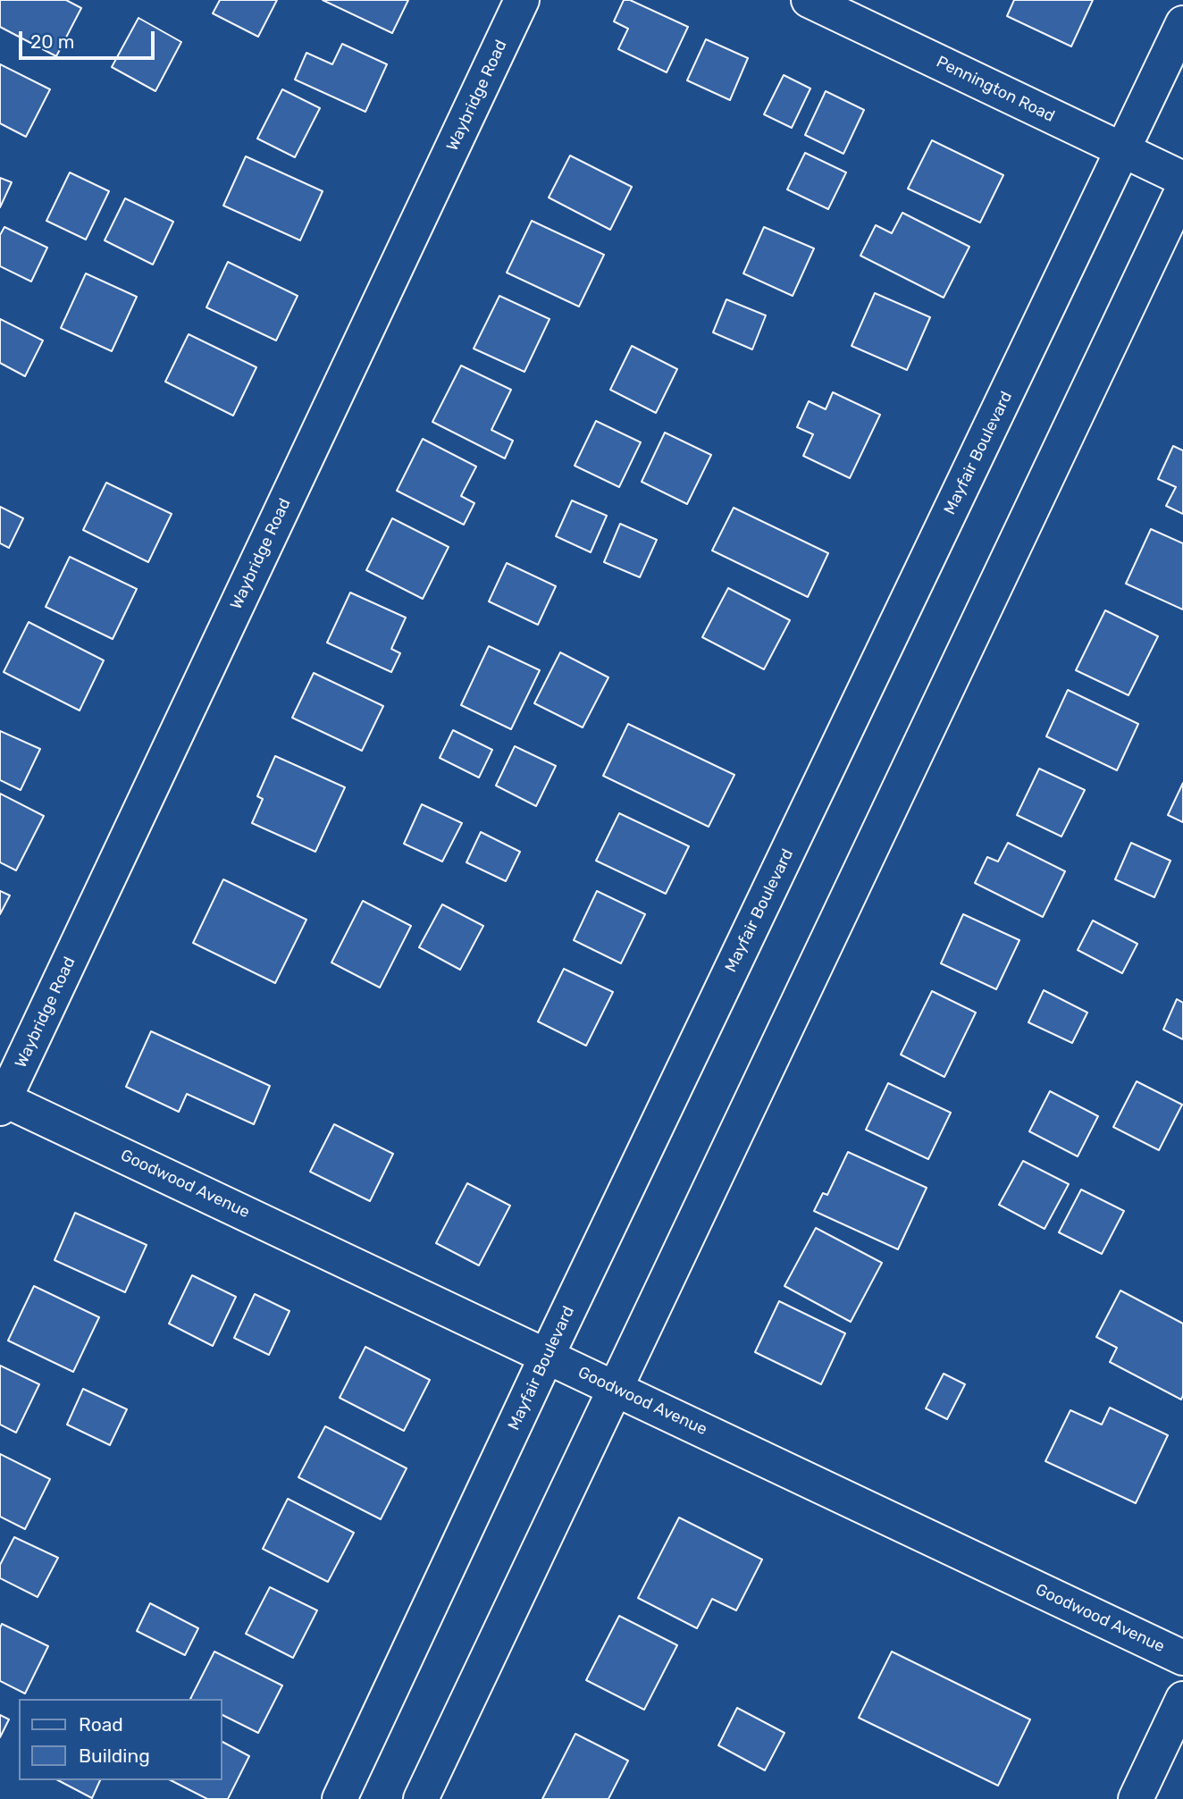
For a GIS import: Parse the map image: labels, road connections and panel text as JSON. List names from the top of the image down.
{
  "streets": {
    "street": [
      "Pennington Road",
      "Waybridge Road",
      "Mayfair Boulevard",
      "Goodwood Avenue"
    ]
  },
  "crossings": [
    ["Pennington Road", "Mayfair Boulevard"],
    ["Waybridge Road", "Goodwood Avenue"],
    ["Mayfair Boulevard", "Goodwood Avenue"]
  ],
  "legend": ["Road", "Building"],
  "scale_bar": "20 m"
}
